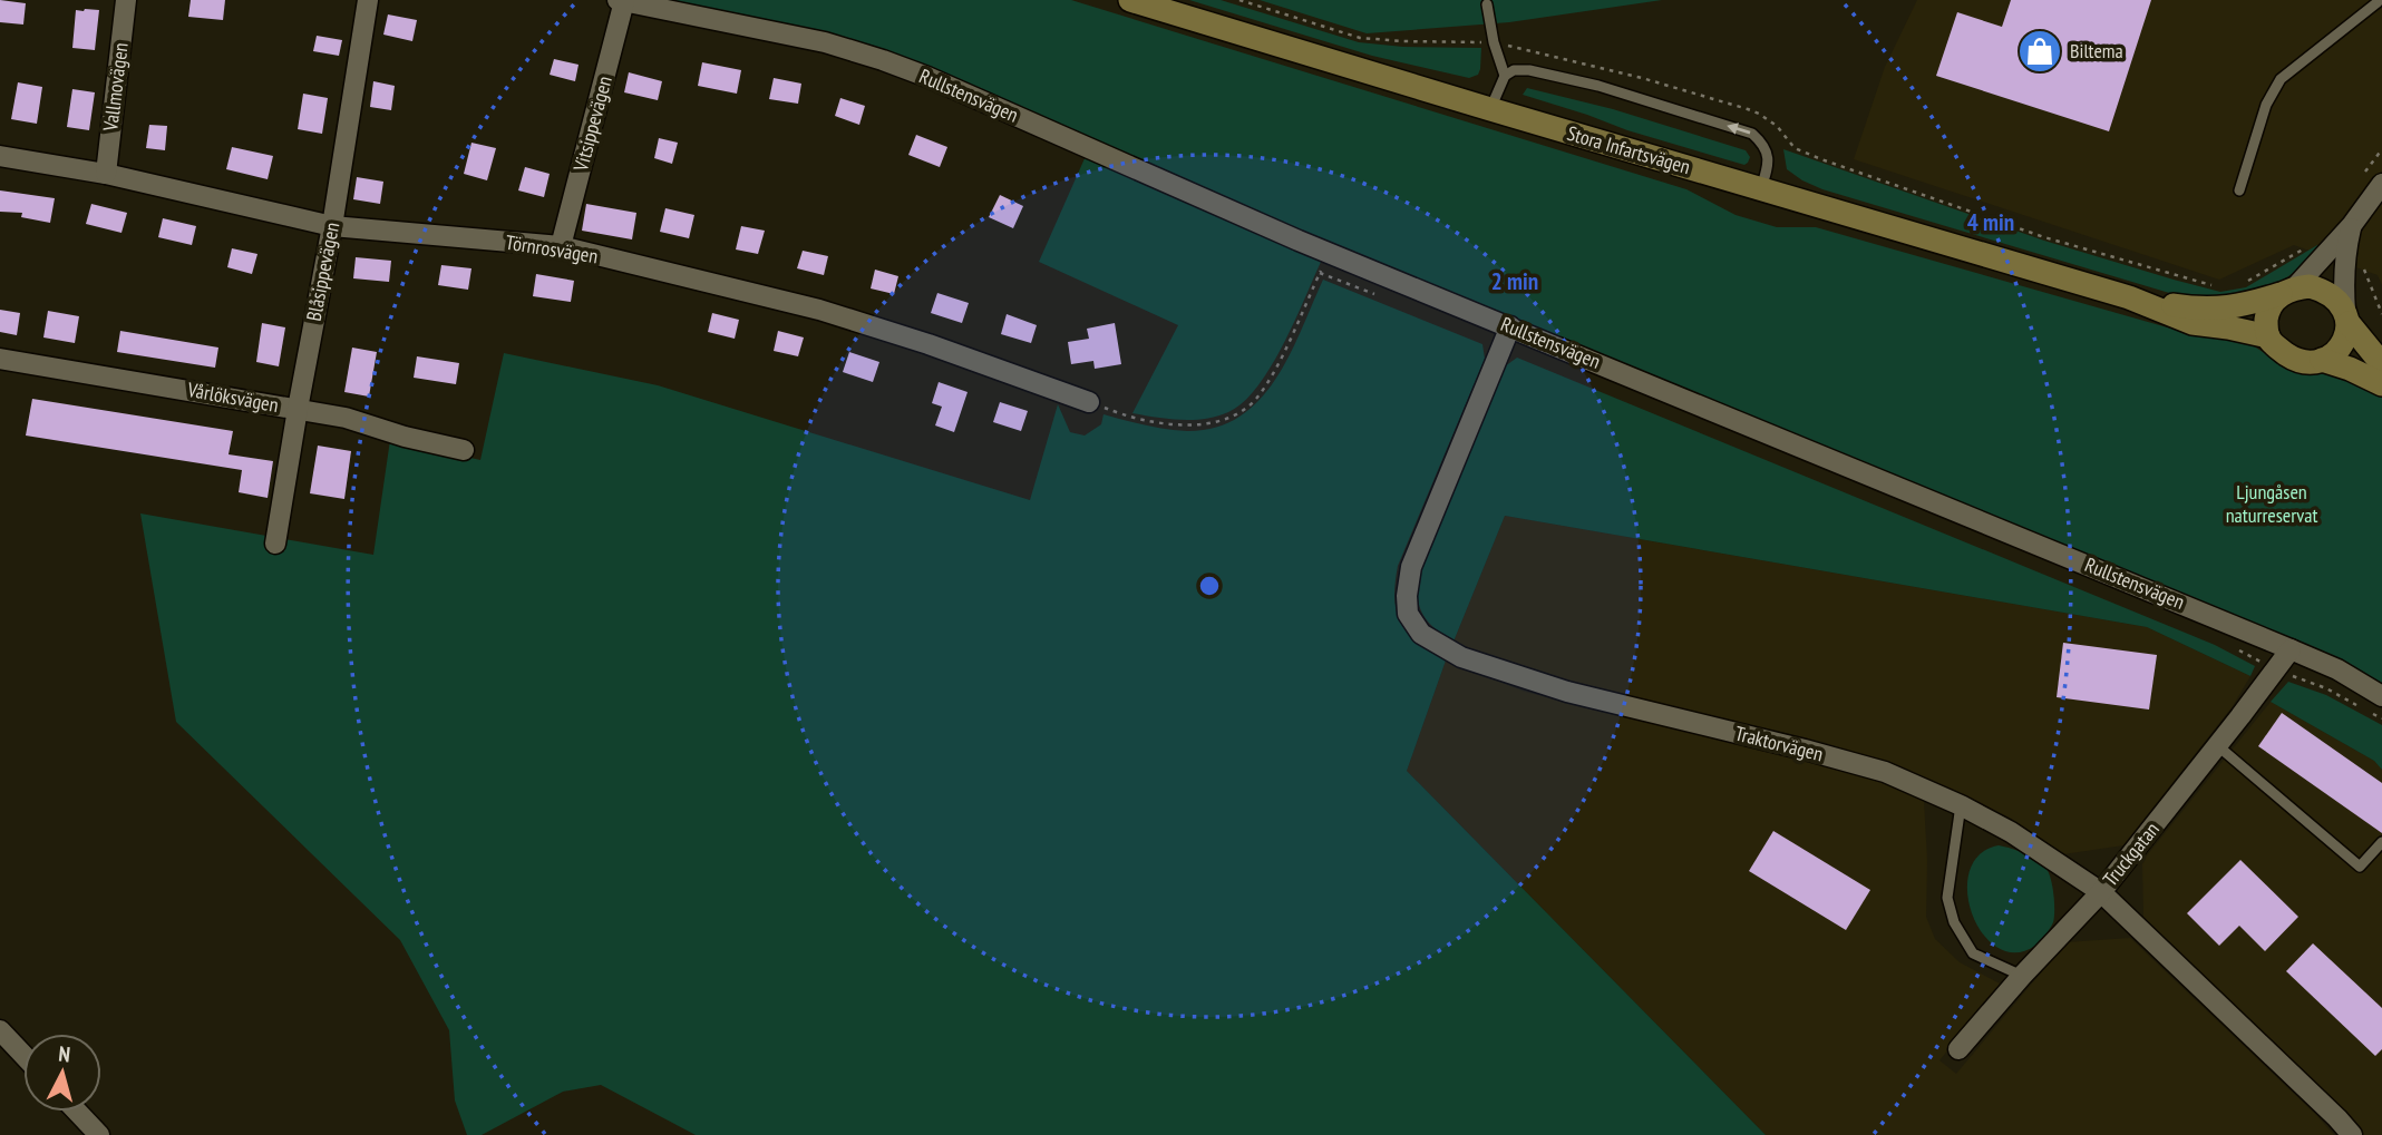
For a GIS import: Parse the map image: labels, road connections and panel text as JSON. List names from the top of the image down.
{
  "streets": {
    "main road": ["Stora Infartsvägen"],
    "street": [
      "Vallmovägen",
      "Rullstensvägen",
      "Vitsippevägen",
      "Törnrosvägen",
      "Blåsippevägen",
      "Vårlöksvägen",
      "Traktorvägen",
      "Truckgatan"
    ]
  },
  "crossings": [
    ["Vallmovägen", "Törnrosvägen"],
    ["Rullstensvägen", "Vitsippevägen"],
    ["Rullstensvägen", "Traktorvägen"],
    ["Rullstensvägen", "Truckgatan"],
    ["Vitsippevägen", "Törnrosvägen"],
    ["Törnrosvägen", "Blåsippevägen"],
    ["Blåsippevägen", "Vårlöksvägen"],
    ["Traktorvägen", "Truckgatan"]
  ],
  "parks": ["Ljungåsen naturreservat"],
  "places": {
    "shop": ["Biltema"]
  },
  "north": "top",
  "rings": ["4 min", "2 min"]
}
